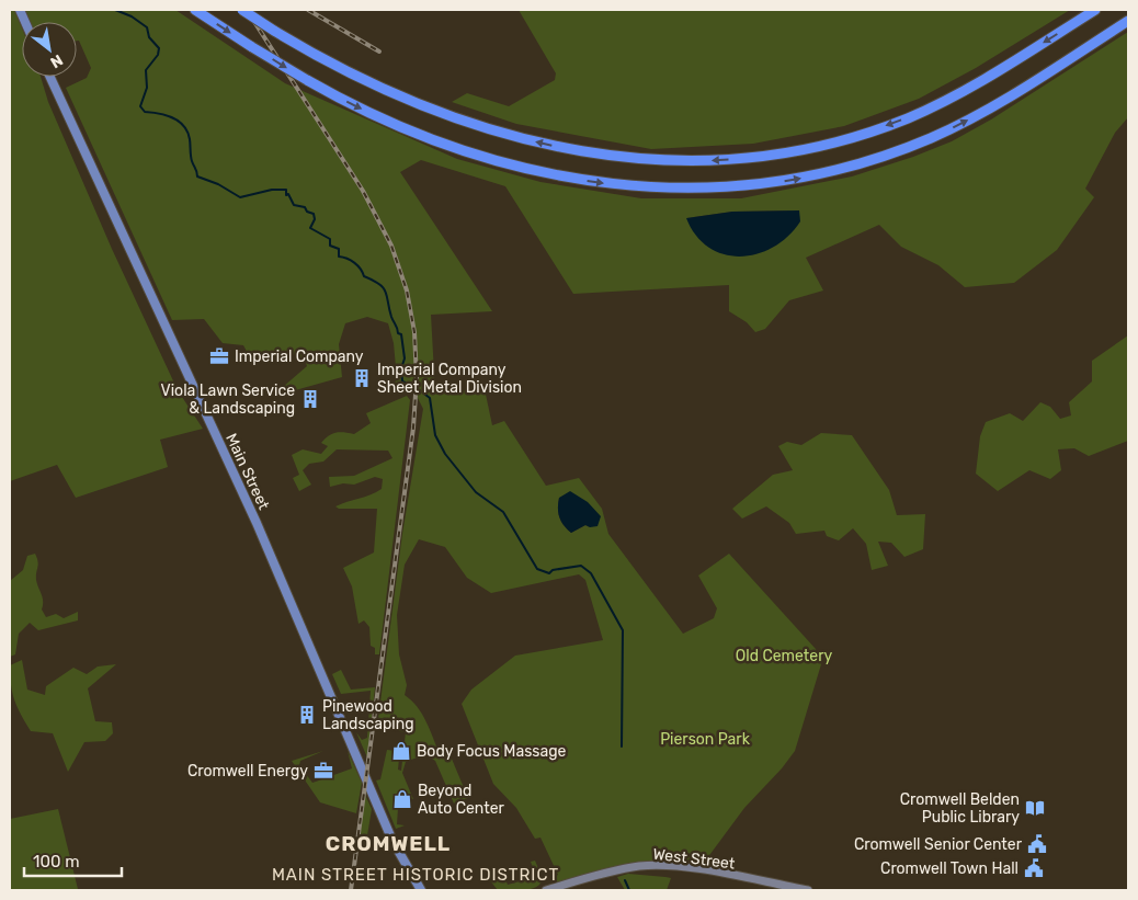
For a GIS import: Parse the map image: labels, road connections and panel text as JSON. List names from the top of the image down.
{
  "streets": {
    "main road": ["Main Street", "West Street"]
  },
  "districts": ["CROMWELL", "MAIN STREET HISTORIC DISTRICT"],
  "parks": ["Old Cemetery", "Pierson Park"],
  "places": {
    "office": ["Imperial Company", "Cromwell Energy"],
    "building": ["Imperial Company Sheet Metal Division", "Viola Lawn Service & Landscaping", "Pinewood Landscaping"],
    "shop": ["Body Focus Massage", "Beyond Auto Center"],
    "library": ["Cromwell Belden Public Library"],
    "public building": ["Cromwell Senior Center", "Cromwell Town Hall"]
  },
  "scale_bar": "100 m",
  "north": "bottom right"
}
